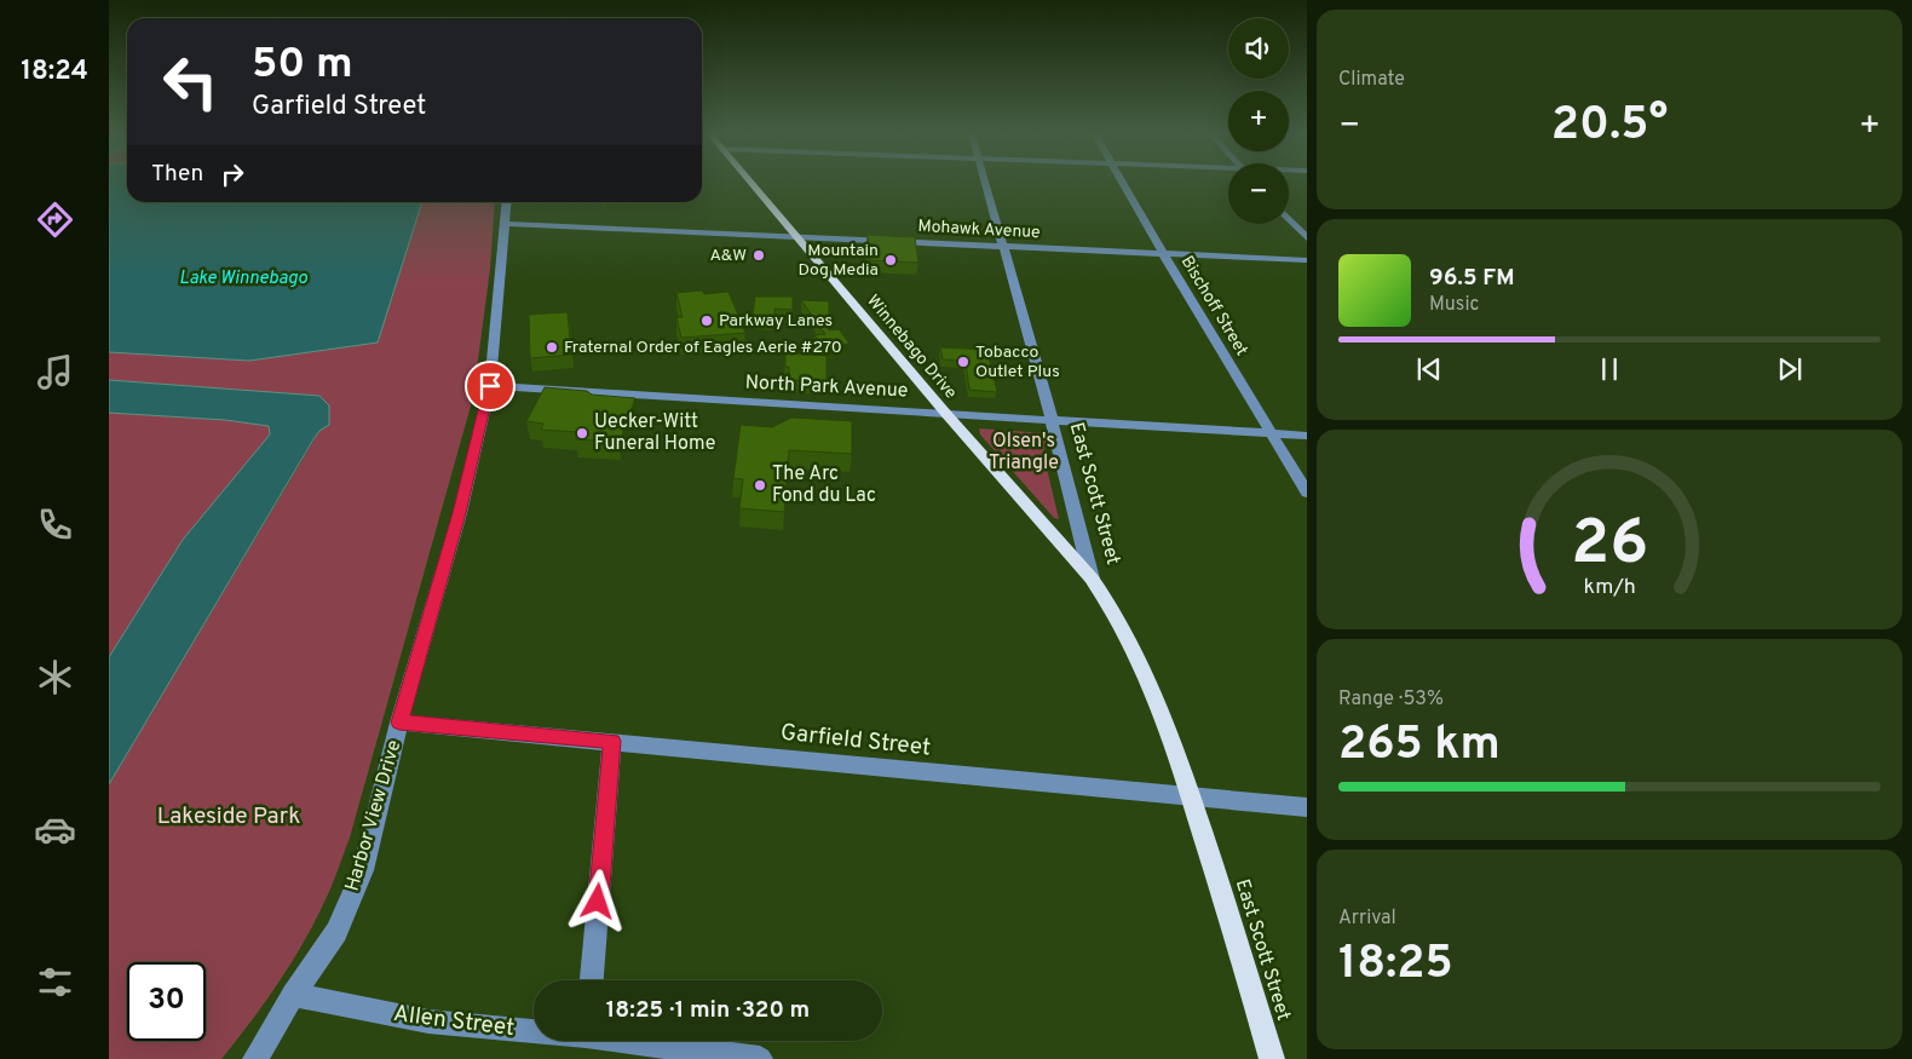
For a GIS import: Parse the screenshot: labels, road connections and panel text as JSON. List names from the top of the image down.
{
  "streets": {
    "main road": ["Winnebago Drive", "East Scott Street"],
    "street": [
      "Mohawk Avenue",
      "Bischoff Street",
      "North Park Avenue",
      "Garfield Street",
      "Harbor View Drive",
      "Allen Street"
    ]
  },
  "crossings": [
    ["Mohawk Avenue", "Bischoff Street"],
    ["Mohawk Avenue", "Winnebago Drive"],
    ["Mohawk Avenue", "East Scott Street"],
    ["Mohawk Avenue", "Harbor View Drive"],
    ["Bischoff Street", "North Park Avenue"],
    ["Winnebago Drive", "North Park Avenue"],
    ["Winnebago Drive", "East Scott Street"],
    ["North Park Avenue", "East Scott Street"],
    ["North Park Avenue", "Harbor View Drive"],
    ["East Scott Street", "Garfield Street"],
    ["Garfield Street", "Harbor View Drive"],
    ["Harbor View Drive", "Allen Street"]
  ],
  "water": ["Lake Winnebago"],
  "parks": ["Olsen's Triangle", "Lakeside Park"],
  "places": [
    "A&W",
    "Mountain Dog Media",
    "Parkway Lanes",
    "Fraternal Order of Eagles Aerie #270",
    "Tobacco Outlet Plus",
    "Uecker-Witt Funeral Home",
    "The Arc Fond du Lac"
  ],
  "page": {
    "tabs": "18:24",
    "tile": [
      "Climate",
      ["Range · 53%", "265 km"],
      ["Arrival", "18:25"]
    ],
    "map_buttons": ["+", "−"],
    "turn": ["50 m", "Garfield Street"],
    "heat": ["−", "20.5°", "+"],
    "then": "Then",
    "song": ["96.5 FM", "Music"],
    "limit": "30",
    "trip": "18:25 · 1 min · 320 m",
    "gauge": ["26", "km/h"]
  }
}
